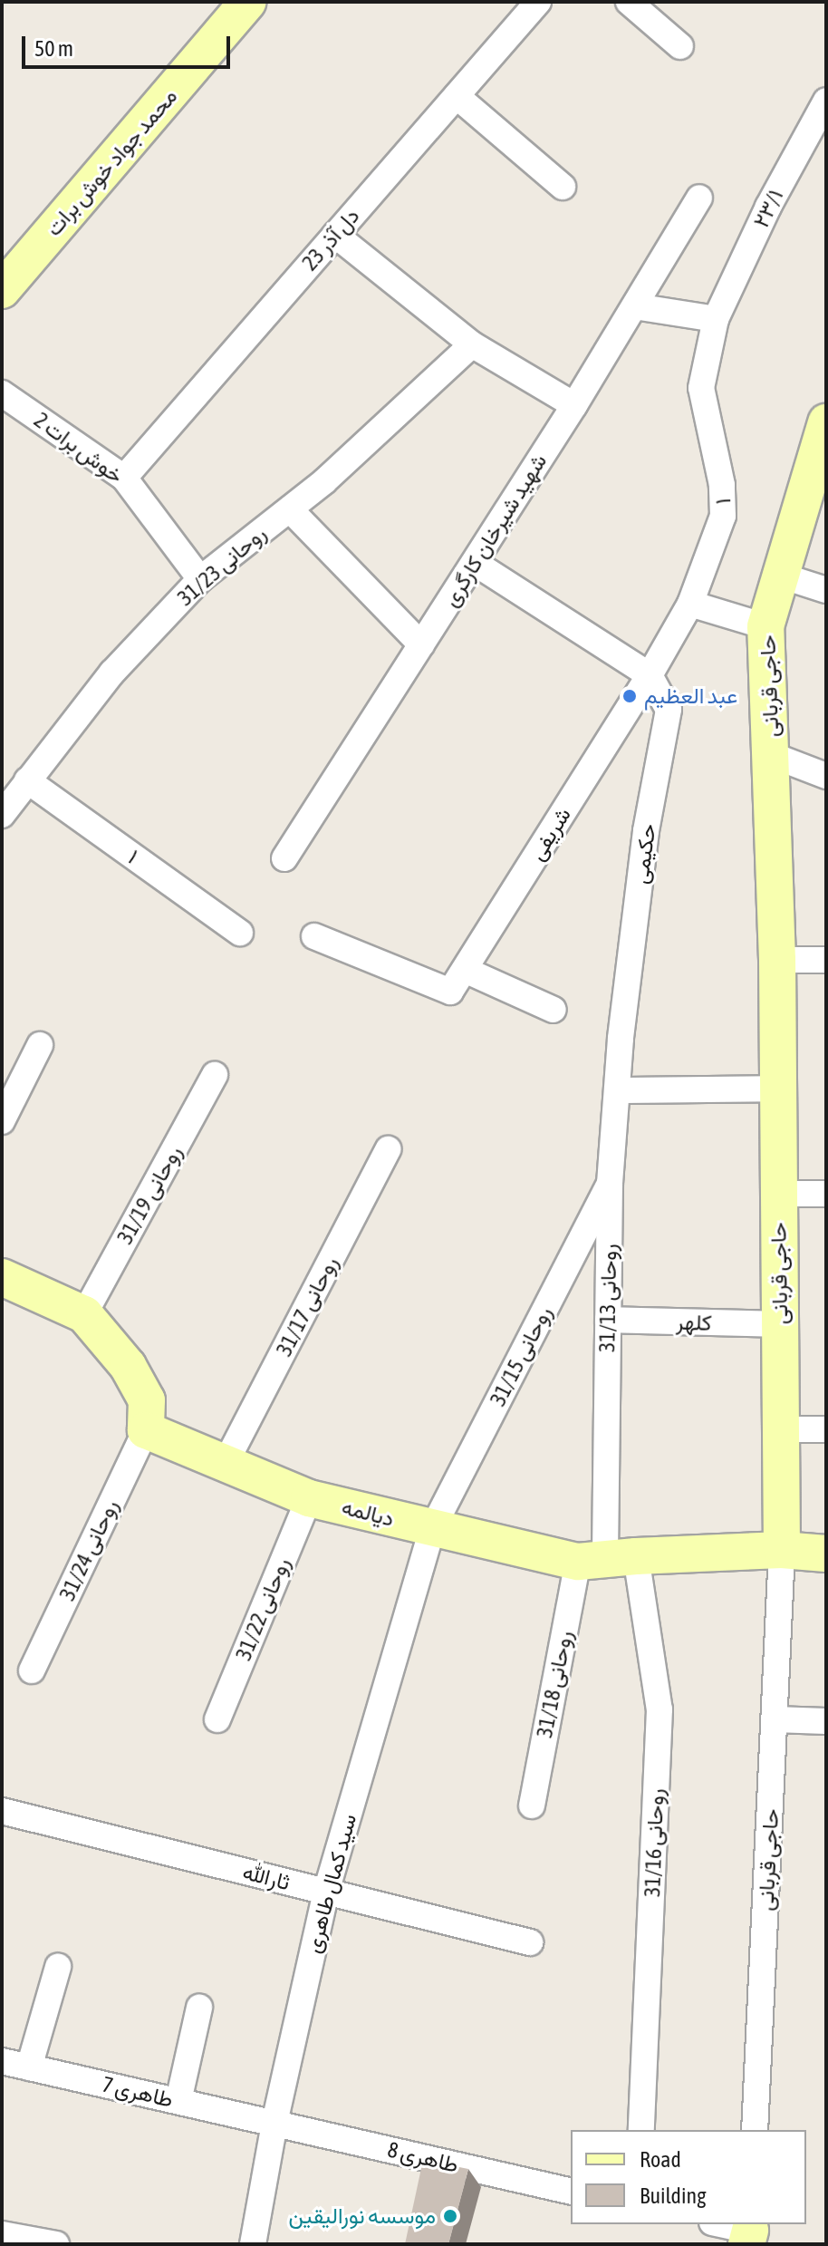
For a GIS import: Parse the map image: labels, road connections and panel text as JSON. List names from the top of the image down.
{
  "streets": {
    "main road": ["محمد جواد خوش برات", "حاجی قربانی", "دیالمه"],
    "street": [
      "۲۳/۱",
      "دل آذر 23",
      "خوش برات 2",
      "۱",
      "شهید شیرخان کارگری",
      "روحانی 31/23",
      "شریفی",
      "حکیمی",
      "روحانی 31/19",
      "روحانی 31/13",
      "روحانی 31/17",
      "کلهر",
      "روحانی 31/15",
      "روحانی 31/24",
      "روحانی 31/22",
      "روحانی 31/18",
      "روحانی 31/16",
      "ثارالله",
      "سید کمال طاهری",
      "طاهری 7",
      "طاهری 8"
    ]
  },
  "crossings": [
    ["۲۳/۱", "۱"],
    ["دل آذر 23", "خوش برات 2"],
    ["خوش برات 2", "روحانی 31/23"],
    ["۱", "روحانی 31/23"],
    ["۱", "شریفی"],
    ["۱", "حکیمی"],
    ["حاجی قربانی", "کلهر"],
    ["حاجی قربانی", "دیالمه"],
    ["شریفی", "حکیمی"],
    ["حکیمی", "روحانی 31/13"],
    ["روحانی 31/13", "کلهر"],
    ["روحانی 31/13", "روحانی 31/15"],
    ["روحانی 31/13", "دیالمه"],
    ["روحانی 31/13", "روحانی 31/18"],
    ["روحانی 31/13", "روحانی 31/16"],
    ["روحانی 31/17", "دیالمه"],
    ["روحانی 31/15", "دیالمه"],
    ["روحانی 31/15", "سید کمال طاهری"],
    ["دیالمه", "روحانی 31/24"],
    ["دیالمه", "روحانی 31/22"],
    ["دیالمه", "روحانی 31/18"],
    ["دیالمه", "روحانی 31/16"],
    ["دیالمه", "سید کمال طاهری"],
    ["روحانی 31/18", "روحانی 31/16"],
    ["ثارالله", "سید کمال طاهری"],
    ["سید کمال طاهری", "طاهری 7"],
    ["سید کمال طاهری", "طاهری 8"],
    ["طاهری 7", "طاهری 8"]
  ],
  "places": ["عبد العظيم", "موسسه نورالیقین"],
  "legend": ["Road", "Building"],
  "scale_bar": "50 m"
}
